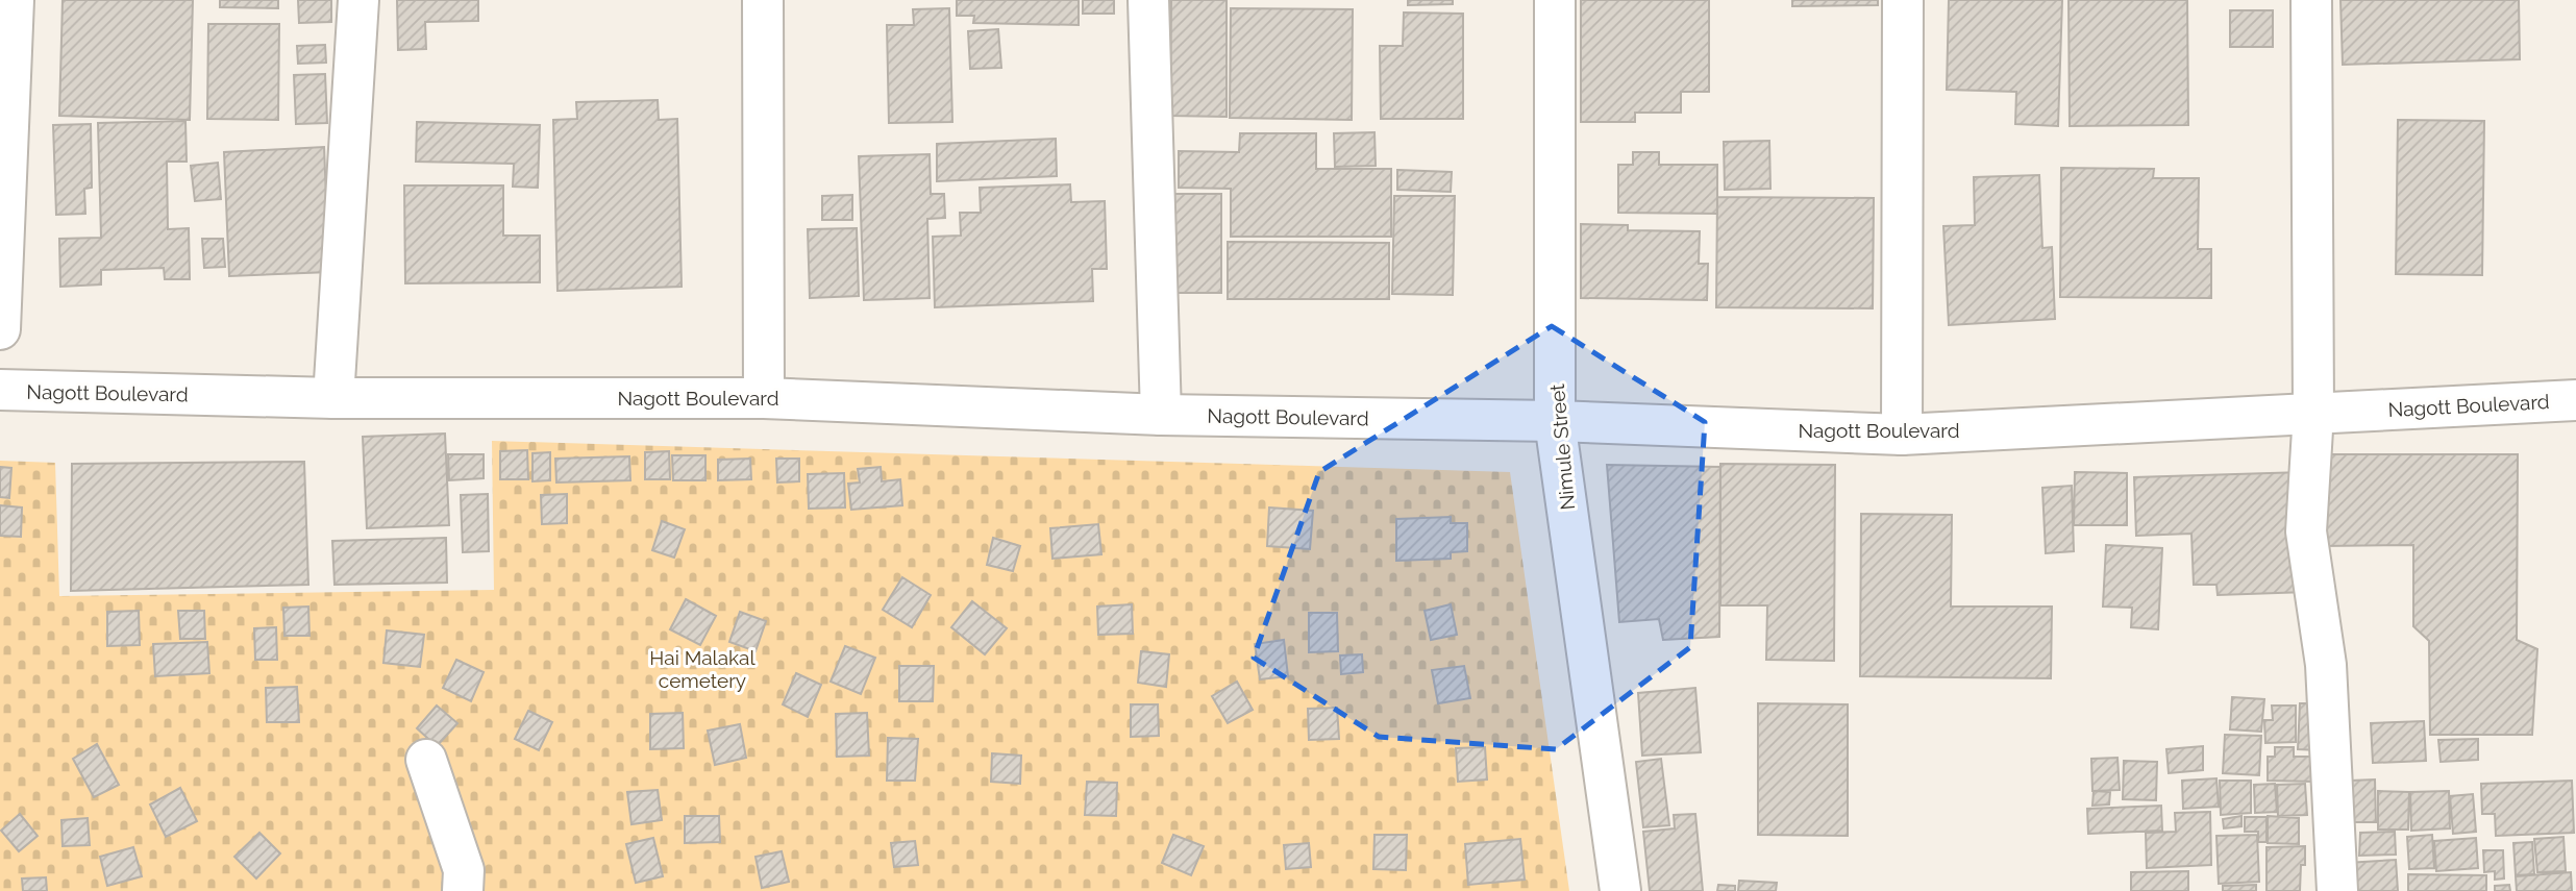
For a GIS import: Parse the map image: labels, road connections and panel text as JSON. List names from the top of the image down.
{
  "streets": {
    "street": ["Nagott Boulevard", "Nimule Street"]
  },
  "crossings": [
    ["Nagott Boulevard", "Nimule Street"]
  ],
  "parks": ["Hai Malakal cemetery"]
}
